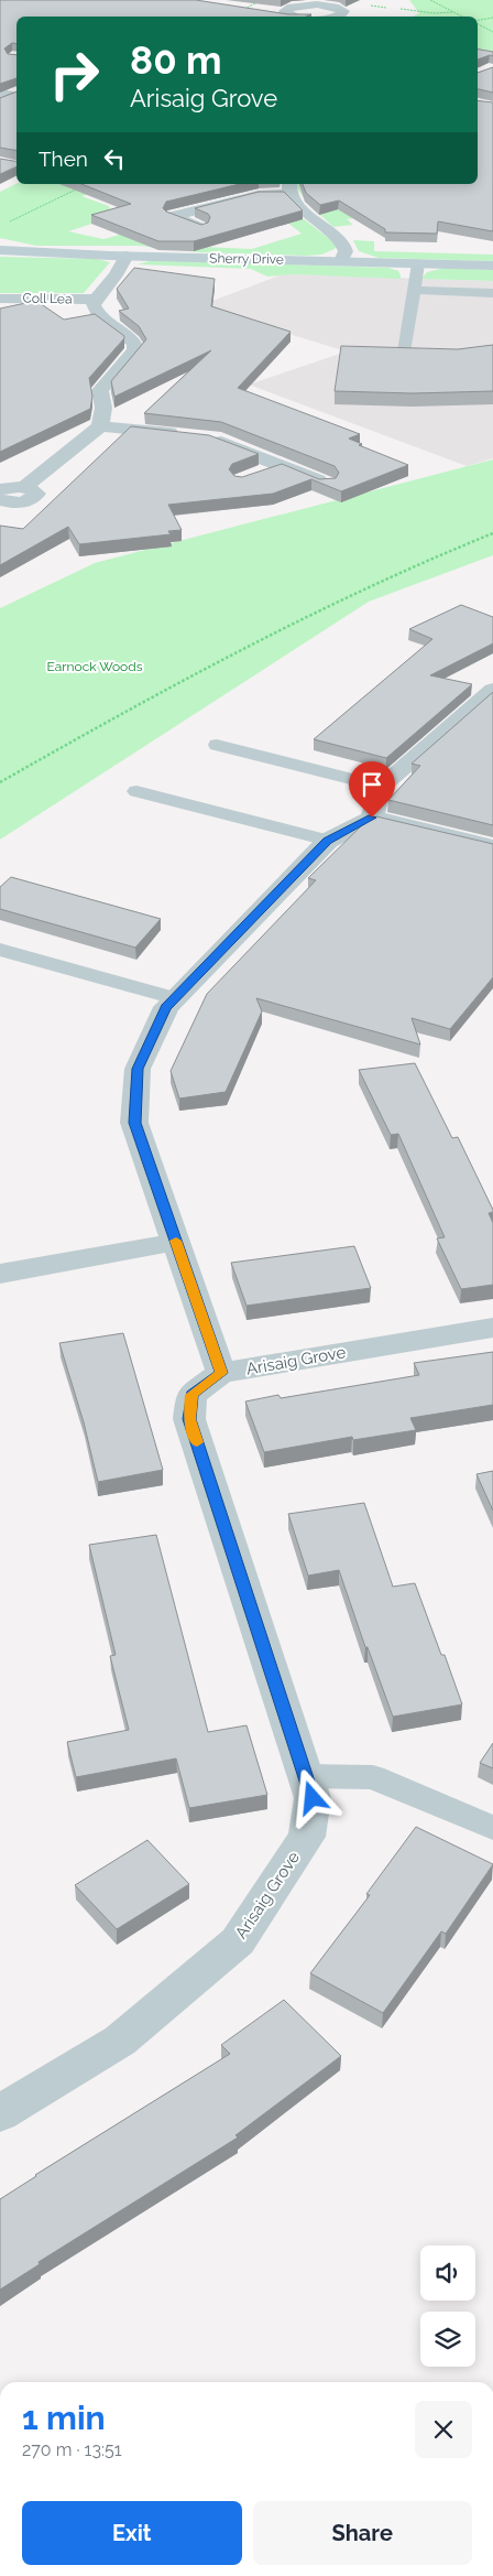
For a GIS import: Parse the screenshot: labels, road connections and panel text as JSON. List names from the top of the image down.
{
  "streets": {
    "street": ["Sherry Drive", "Coll Lea", "Arisaig Grove"]
  },
  "parks": ["Earnock Woods"],
  "page": {
    "turn": ["80 m", "Arisaig Grove"],
    "then": "Then",
    "heading": ["1 min", "270 m · 13:51"],
    "buttons": ["Exit", "Share"]
  }
}
